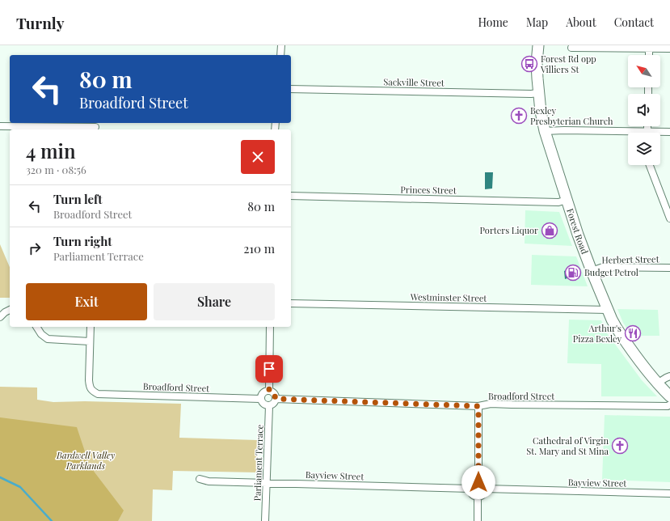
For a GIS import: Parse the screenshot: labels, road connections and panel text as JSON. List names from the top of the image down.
{
  "streets": {
    "main road": ["Forest Road"],
    "street": [
      "Sackville Street",
      "Princes Street",
      "Herbert Street",
      "Westminster Street",
      "Broadford Street",
      "Parliament Terrace",
      "Bayview Street"
    ]
  },
  "crossings": [
    ["Sackville Street", "Forest Road"],
    ["Princes Street", "Forest Road"],
    ["Forest Road", "Herbert Street"],
    ["Forest Road", "Westminster Street"],
    ["Broadford Street", "Parliament Terrace"],
    ["Parliament Terrace", "Bayview Street"]
  ],
  "parks": ["Bardwell Valley Parklands"],
  "places": {
    "bus stop": ["Forest Rd opp Villiers St"],
    "church": ["Bexley Presbyterian Church", "Cathedral of Virgin St. Mary and St Mina"],
    "shop": ["Porters Liquor"],
    "fuel station": ["Budget Petrol"],
    "restaurant": ["Arthur's Pizza Bexley"]
  },
  "north": "top left",
  "page": {
    "header": "Turnly",
    "nav": [
      "Home",
      "Map",
      "About",
      "Contact"
    ],
    "turn": ["80 m", "Broadford Street"],
    "heading": ["4 min", "320 m · 08:56"],
    "list": [
      {
        "name": "Turn left",
        "note": "Broadford Street",
        "value": "80 m"
      },
      {
        "name": "Turn right",
        "note": "Parliament Terrace",
        "value": "210 m"
      }
    ],
    "buttons": ["Exit", "Share"]
  }
}
